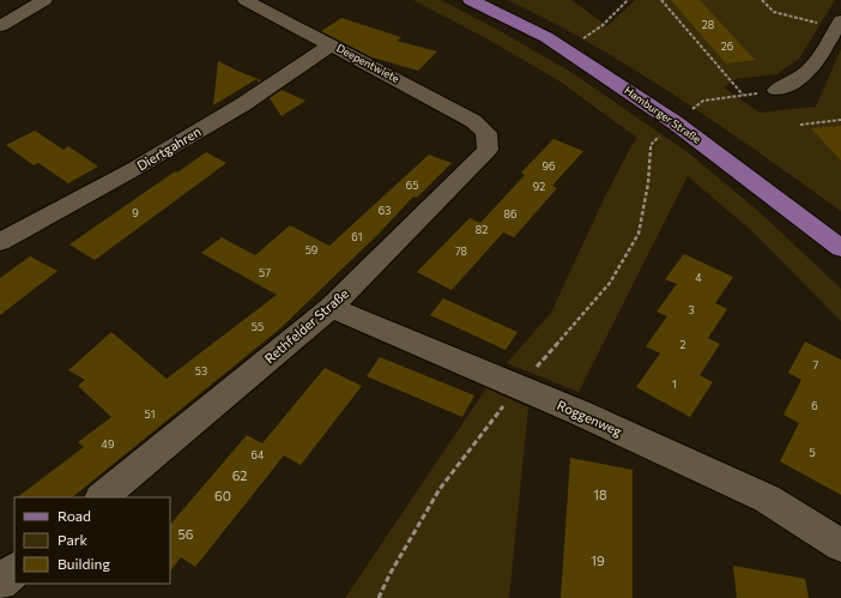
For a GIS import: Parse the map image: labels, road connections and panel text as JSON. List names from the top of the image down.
{
  "streets": {
    "main road": ["Hamburger Straße"],
    "street": [
      "Deepentwiete",
      "Diertgahren",
      "Rethfelder Straße",
      "Roggenweg"
    ]
  },
  "crossings": [
    ["Deepentwiete", "Diertgahren"],
    ["Deepentwiete", "Rethfelder Straße"],
    ["Rethfelder Straße", "Roggenweg"]
  ],
  "house_numbers": [
    "28",
    "26",
    "96",
    "65",
    "92",
    "63",
    "9",
    "86",
    "82",
    "61",
    "59",
    "78",
    "57",
    "4",
    "3",
    "55",
    "2",
    "7",
    "53",
    "1",
    "6",
    "51",
    "49",
    "5",
    "64",
    "62",
    "18",
    "60",
    "56",
    "19"
  ],
  "legend": ["Road", "Park", "Building"]
}
